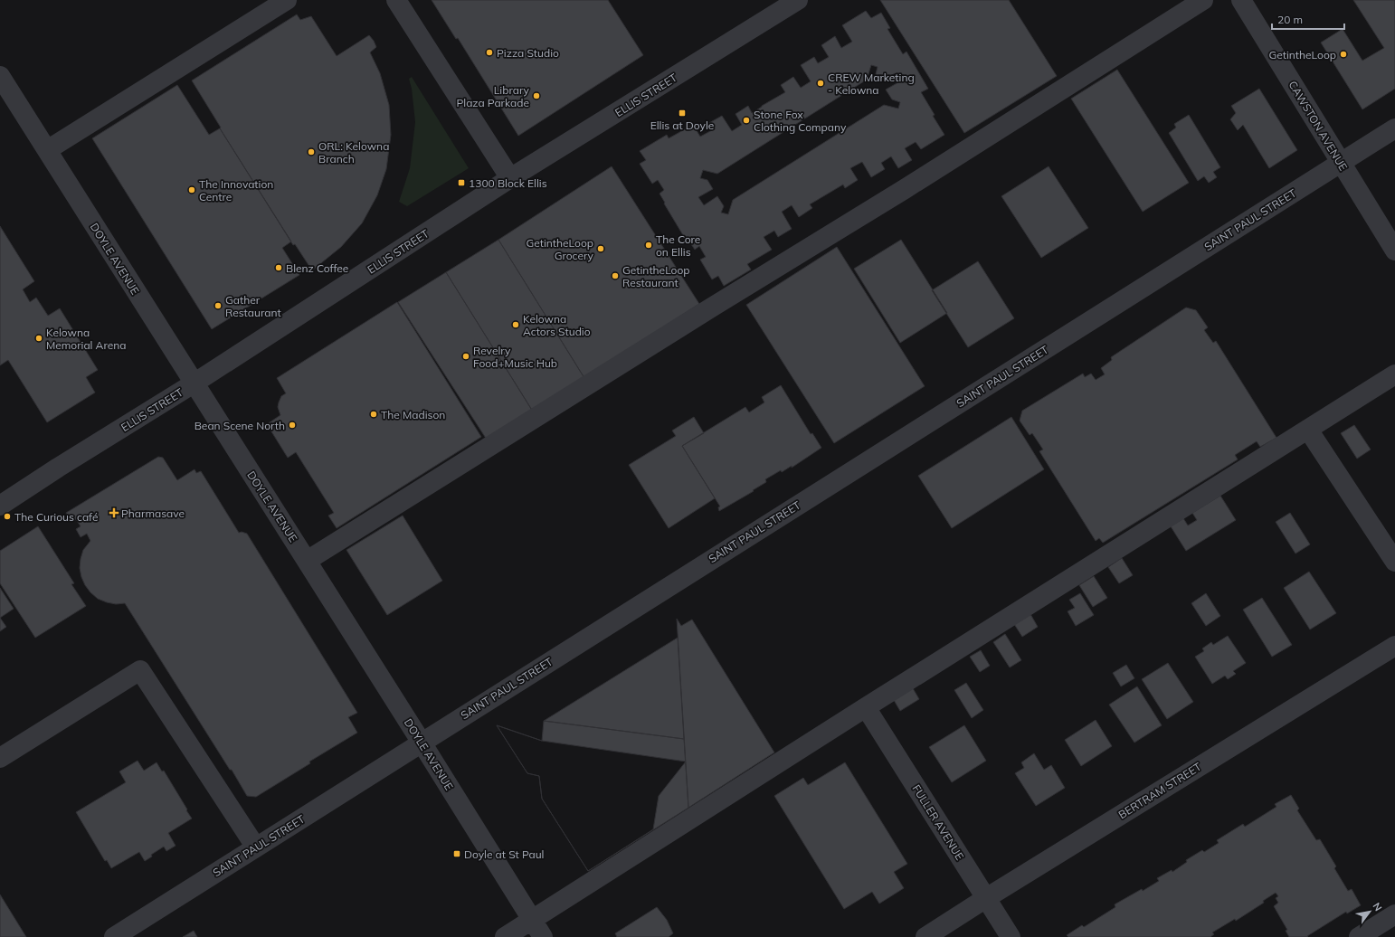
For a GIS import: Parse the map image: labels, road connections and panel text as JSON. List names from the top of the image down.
{
  "streets": {
    "street": [
      "ELLIS STREET",
      "CAWSTON AVENUE",
      "SAINT PAUL STREET",
      "DOYLE AVENUE",
      "BERTRAM STREET",
      "FULLER AVENUE"
    ]
  },
  "crossings": [
    ["ELLIS STREET", "DOYLE AVENUE"],
    ["CAWSTON AVENUE", "SAINT PAUL STREET"],
    ["SAINT PAUL STREET", "DOYLE AVENUE"],
    ["BERTRAM STREET", "FULLER AVENUE"]
  ],
  "places": {
    "other": [
      "Pizza Studio",
      "GetintheLoop",
      "CREW Marketing - Kelowna",
      "Library Plaza Parkade",
      "Stone Fox Clothing Company",
      "ORL: Kelowna Branch",
      "The Innovation Centre",
      "The Core on Ellis",
      "GetintheLoop Grocery",
      "Blenz Coffee",
      "GetintheLoop Restaurant",
      "Gather Restaurant",
      "Kelowna Actors Studio",
      "Kelowna Memorial Arena",
      "Revelry Food+Music Hub",
      "The Madison",
      "Bean Scene North",
      "The Curious café"
    ],
    "transit": ["Ellis at Doyle", "1300 Block Ellis", "Doyle at St Paul"],
    "health": ["Pharmasave"]
  },
  "scale_bar": "20 m",
  "north": "top right"
}
